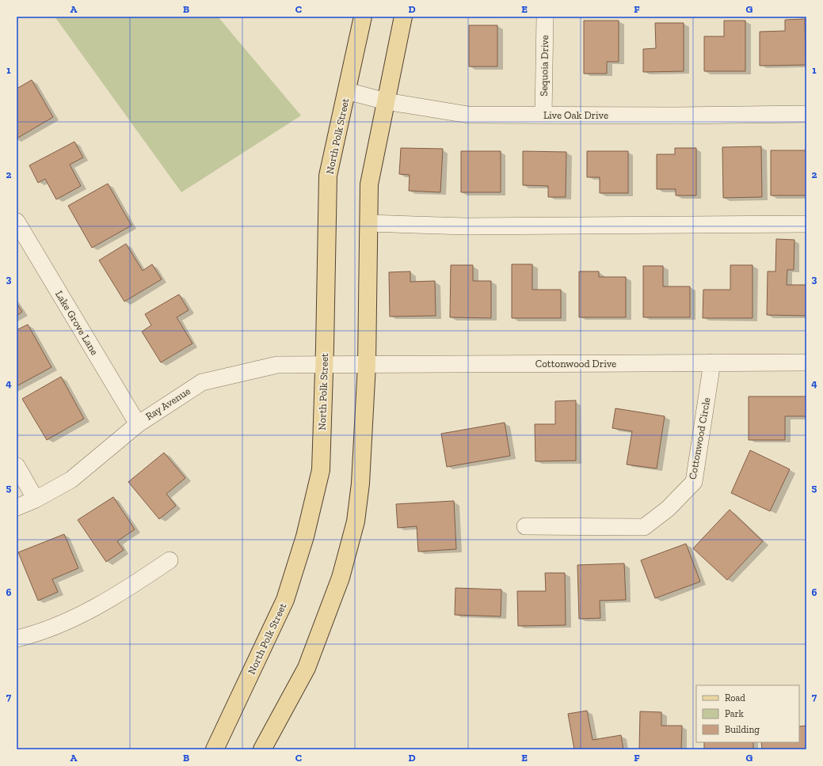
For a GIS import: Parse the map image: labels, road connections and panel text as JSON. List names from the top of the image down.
{
  "streets": {
    "main road": ["North Polk Street"],
    "street": [
      "Sequoia Drive",
      "Live Oak Drive",
      "Lake Grove Lane",
      "Cottonwood Drive",
      "Ray Avenue",
      "Cottonwood Circle"
    ]
  },
  "crossings": [
    ["Sequoia Drive", "Live Oak Drive"],
    ["Live Oak Drive", "North Polk Street"],
    ["North Polk Street", "Ray Avenue"],
    ["Lake Grove Lane", "Ray Avenue"],
    ["Cottonwood Drive", "Ray Avenue"],
    ["Cottonwood Drive", "Cottonwood Circle"]
  ],
  "legend": ["Road", "Park", "Building"],
  "grid": {
    "columns": [
      "A",
      "B",
      "C",
      "D",
      "E",
      "F",
      "G"
    ],
    "rows": [
      "1",
      "2",
      "3",
      "4",
      "5",
      "6",
      "7"
    ]
  }
}
